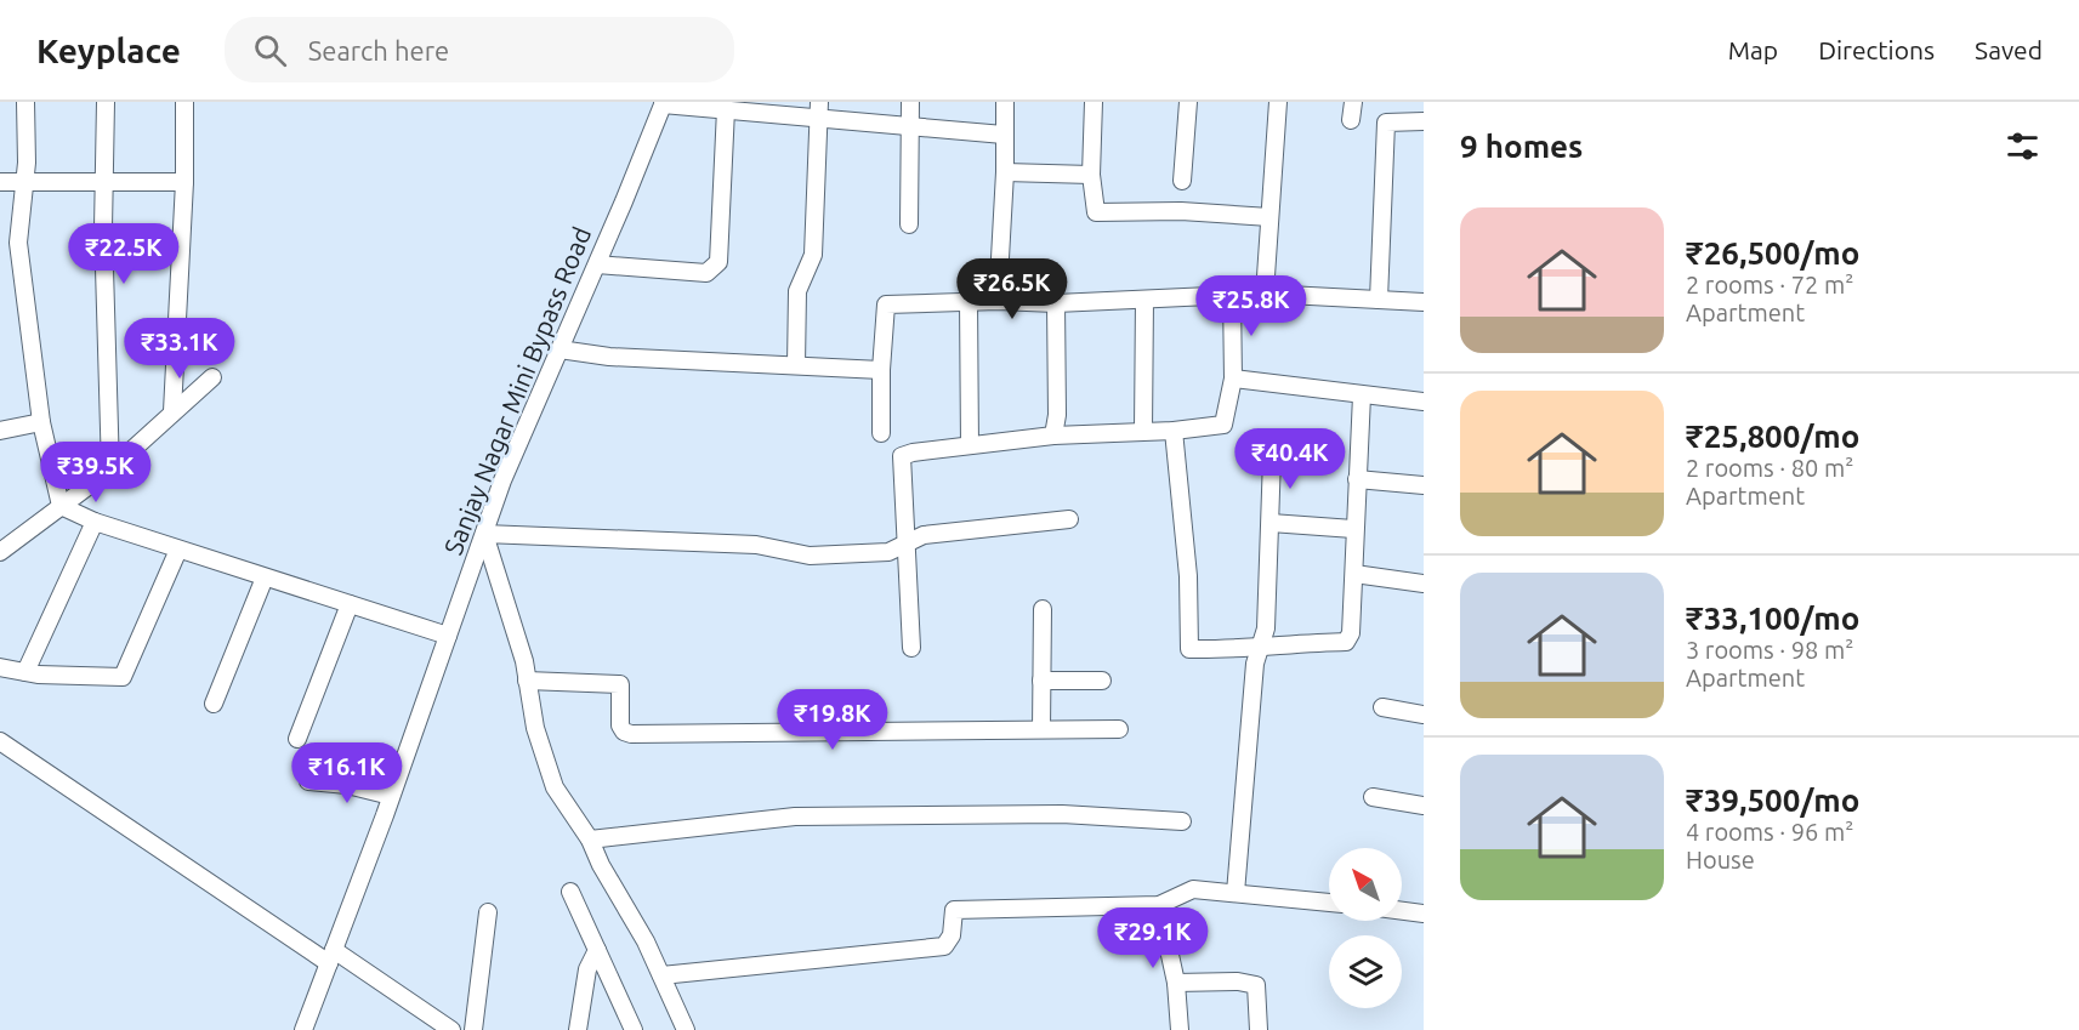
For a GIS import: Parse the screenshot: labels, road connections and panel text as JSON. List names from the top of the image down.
{
  "streets": {
    "street": ["Sanjay Nagar Mini Bypass Road"]
  },
  "north": "top left",
  "page": {
    "header": "Keyplace",
    "search": "Search here",
    "nav": ["Map", "Directions", "Saved"],
    "heading": "9 homes",
    "list": [
      {
        "name": "₹26,500/mo",
        "note": "2 rooms · 72 m² · Apartment"
      },
      {
        "name": "₹25,800/mo",
        "note": "2 rooms · 80 m² · Apartment"
      },
      {
        "name": "₹33,100/mo",
        "note": "3 rooms · 98 m² · Apartment"
      },
      {
        "name": "₹39,500/mo",
        "note": "4 rooms · 96 m² · House"
      }
    ],
    "price": [
      "₹22.5K",
      "₹26.5K",
      "₹25.8K",
      "₹33.1K",
      "₹40.4K",
      "₹39.5K",
      "₹19.8K",
      "₹16.1K",
      "₹29.1K"
    ]
  }
}
